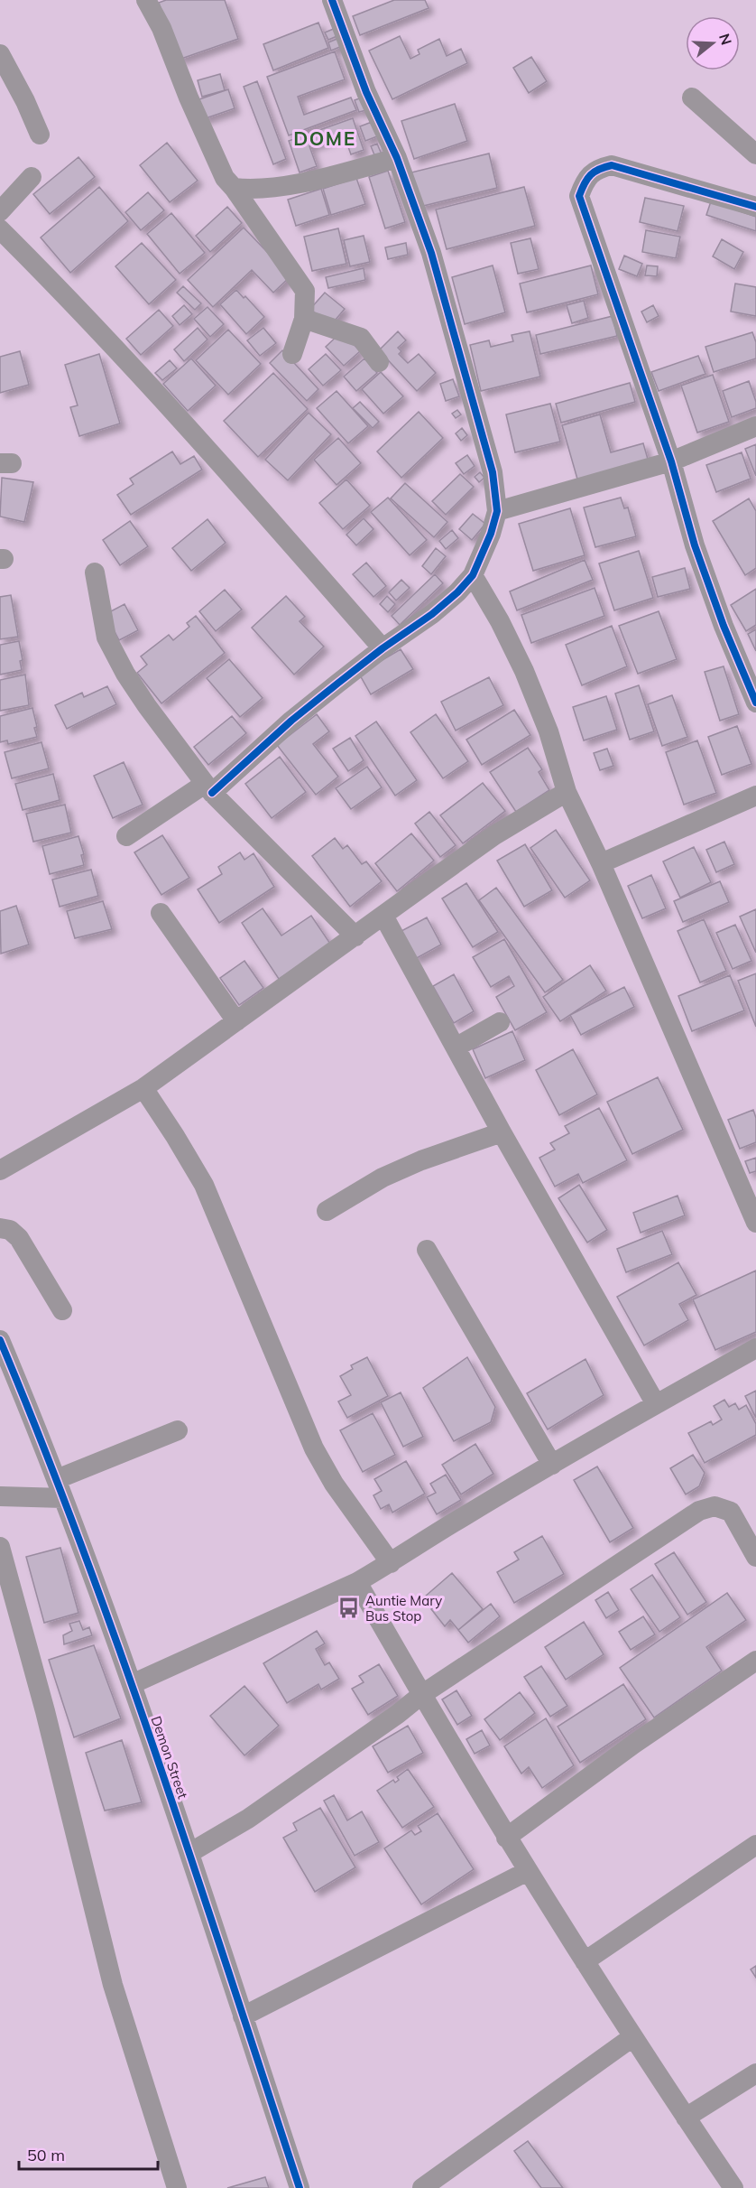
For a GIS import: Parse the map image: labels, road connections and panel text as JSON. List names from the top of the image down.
{
  "streets": {
    "street": ["Demon Street"]
  },
  "districts": ["DOME"],
  "places": {
    "bus stop": ["Auntie Mary Bus Stop"]
  },
  "scale_bar": "50 m",
  "north": "right"
}
